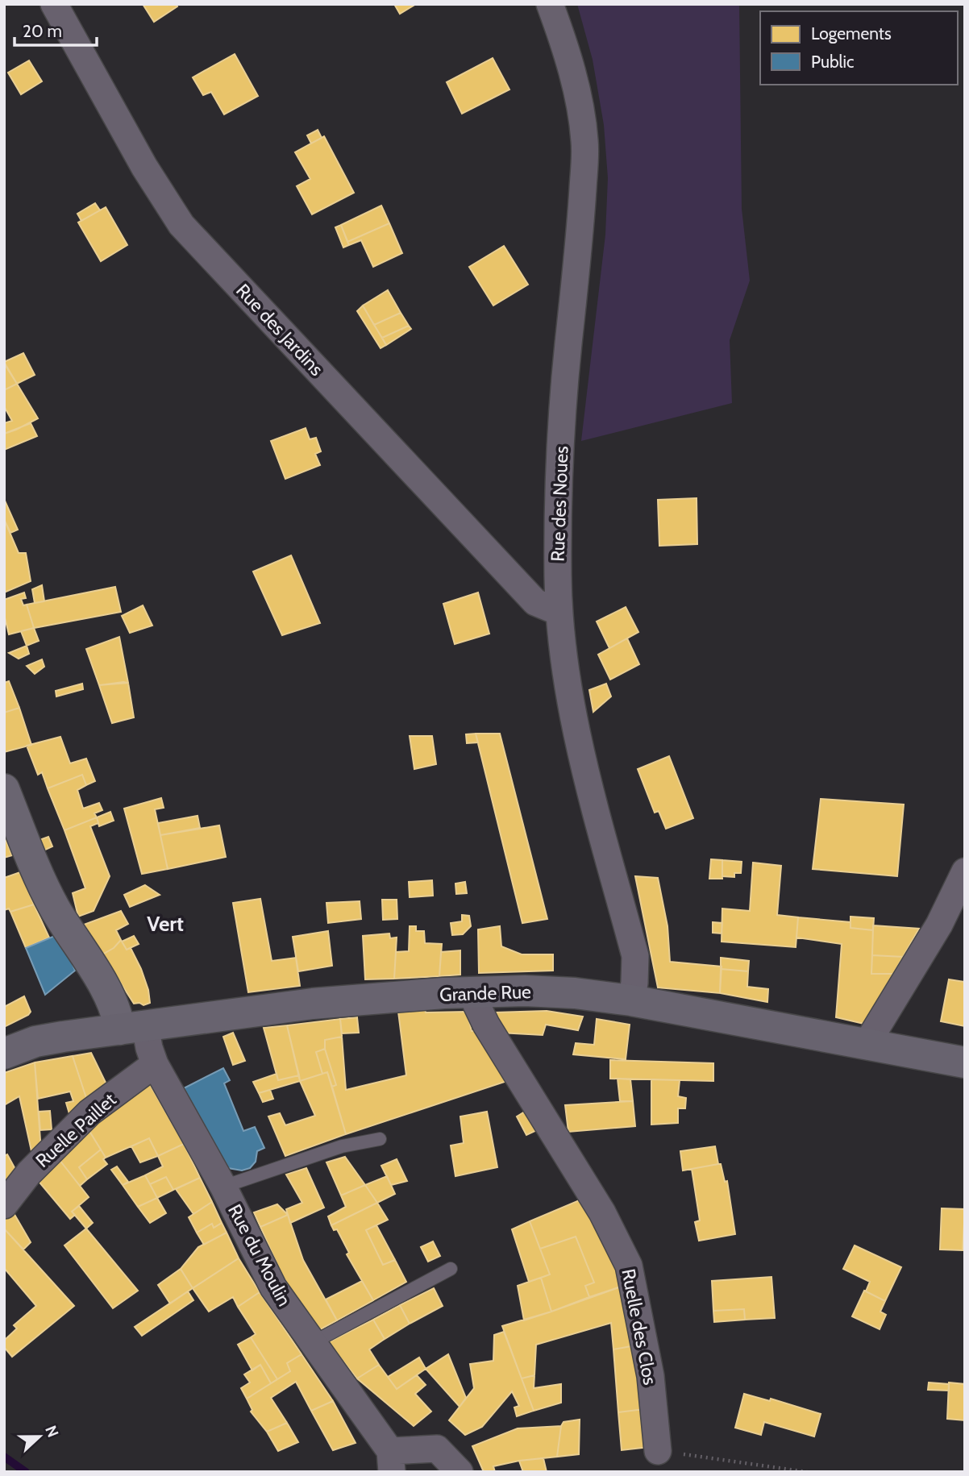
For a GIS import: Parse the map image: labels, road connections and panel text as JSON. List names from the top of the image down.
{
  "streets": {
    "main road": ["Grande Rue"],
    "street": [
      "Rue des Jardins",
      "Rue des Noues",
      "Ruelle Paillet",
      "Rue du Moulin",
      "Ruelle des Clos"
    ]
  },
  "crossings": [
    ["Rue des Jardins", "Rue des Noues"],
    ["Rue des Noues", "Grande Rue"],
    ["Grande Rue", "Rue du Moulin"],
    ["Grande Rue", "Ruelle des Clos"],
    ["Ruelle Paillet", "Rue du Moulin"]
  ],
  "districts": ["Vert"],
  "legend": ["Logements", "Public"],
  "scale_bar": "20 m",
  "north": "right"
}
